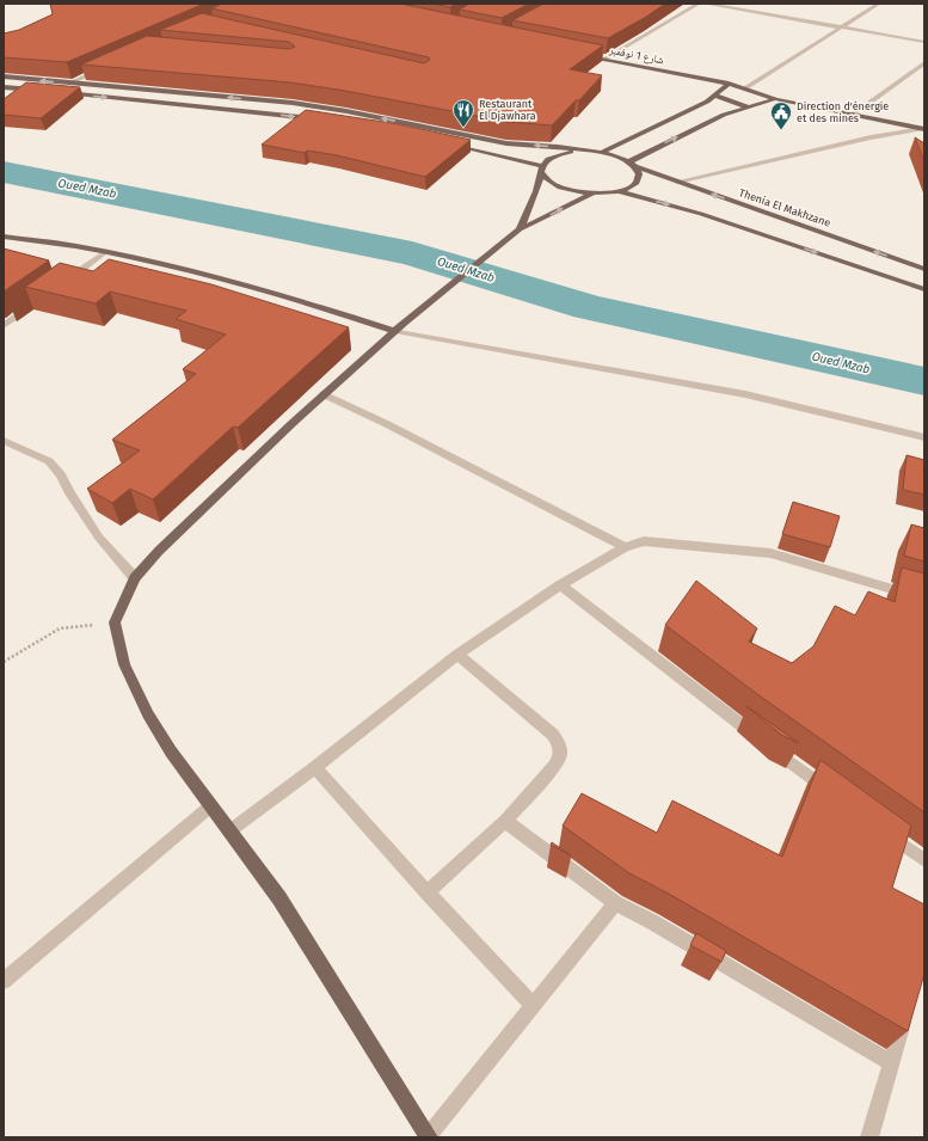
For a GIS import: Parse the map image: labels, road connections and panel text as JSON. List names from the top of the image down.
{
  "streets": {
    "main road": ["شارع 1 نوفمبر", "Thenia El Makhzane"]
  },
  "water": ["Oued Mzab"],
  "places": {
    "restaurant": ["Restaurant El Djawhara"],
    "public building": ["Direction d'énergie et des mines"]
  }
}
